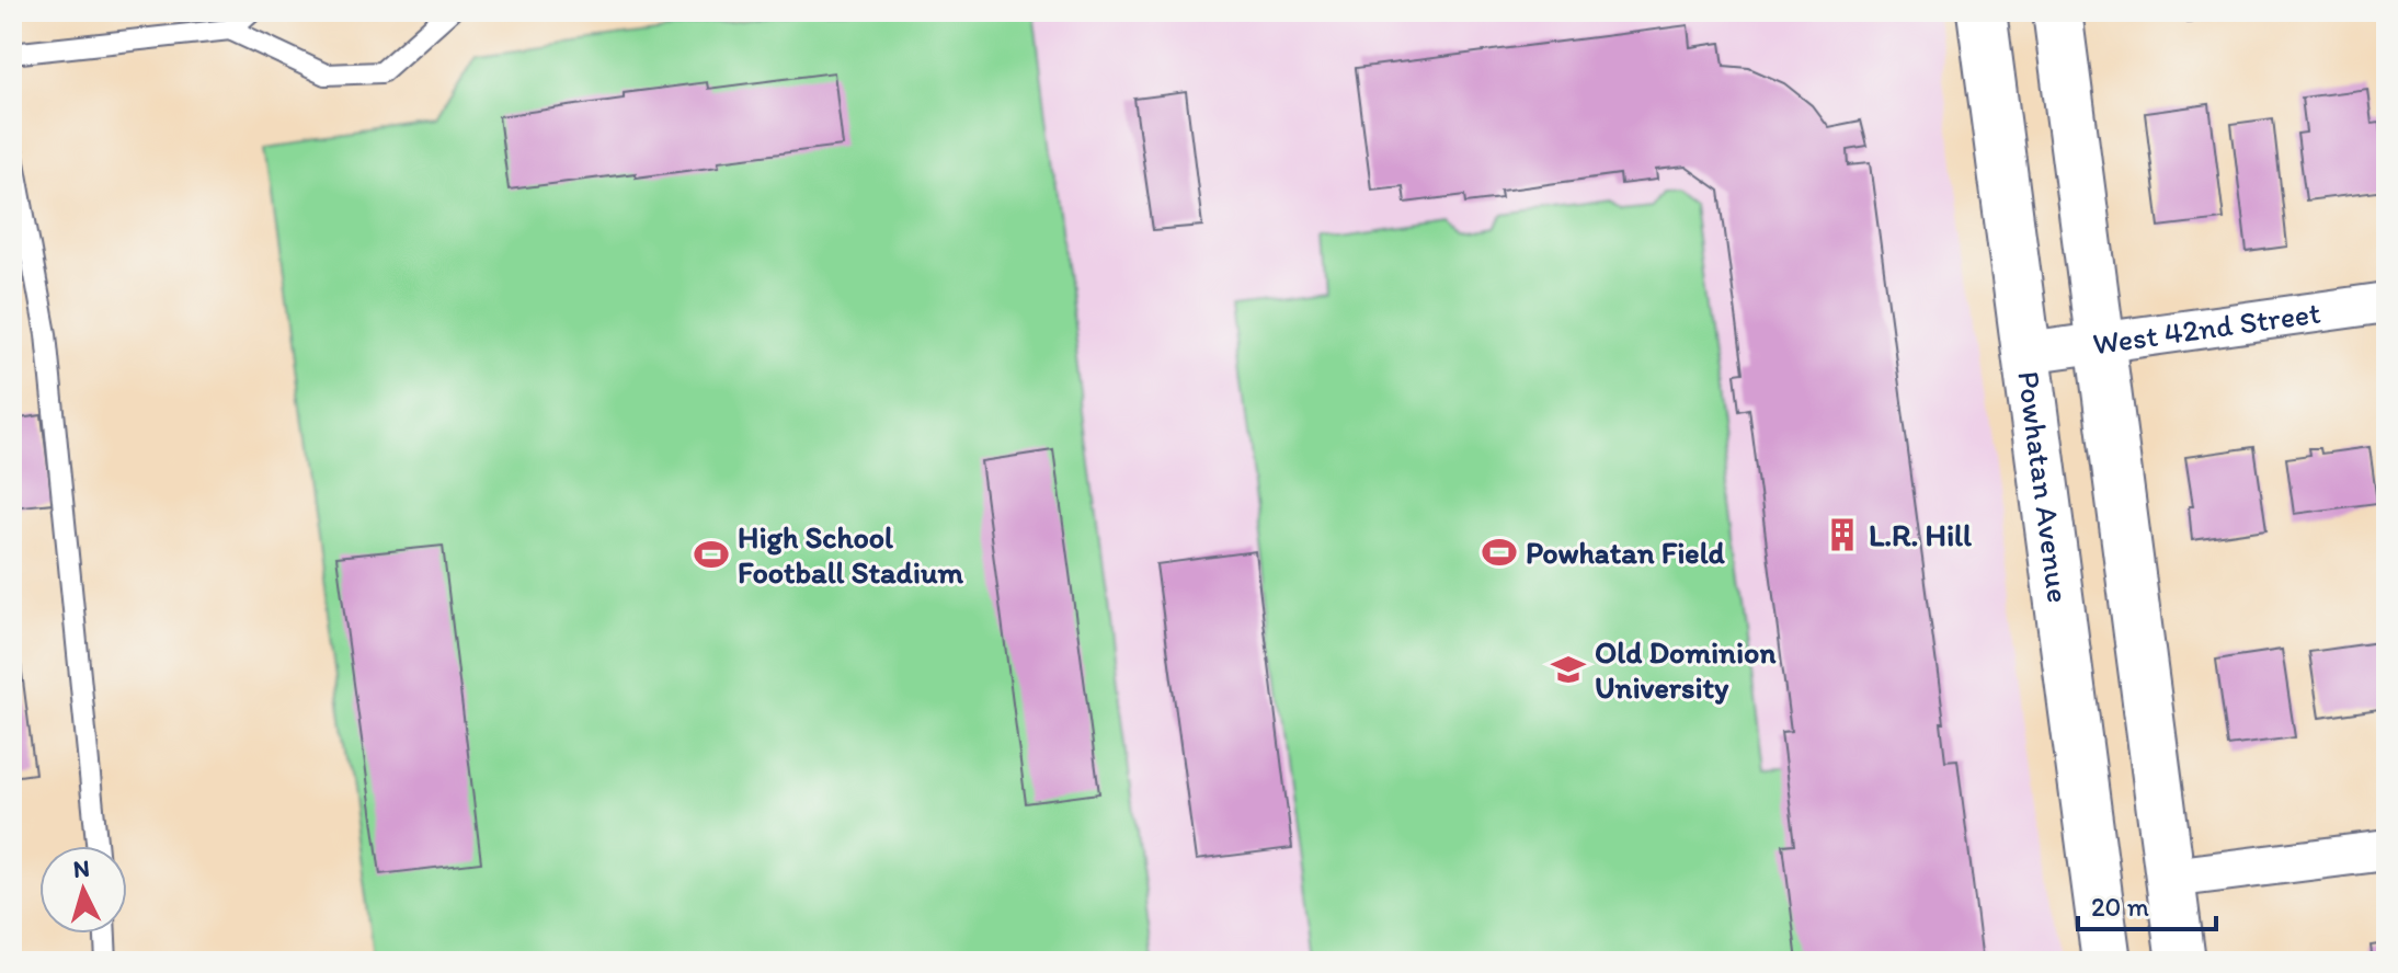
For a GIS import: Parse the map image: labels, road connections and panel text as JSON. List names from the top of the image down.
{
  "streets": {
    "street": ["West 42nd Street", "Powhatan Avenue"]
  },
  "crossings": [
    ["West 42nd Street", "Powhatan Avenue"]
  ],
  "places": {
    "building": ["L.R. Hill"],
    "sports": ["Powhatan Field", "High School Football Stadium"],
    "school or university": ["Old Dominion University"]
  },
  "scale_bar": "20 m",
  "north": "top"
}
